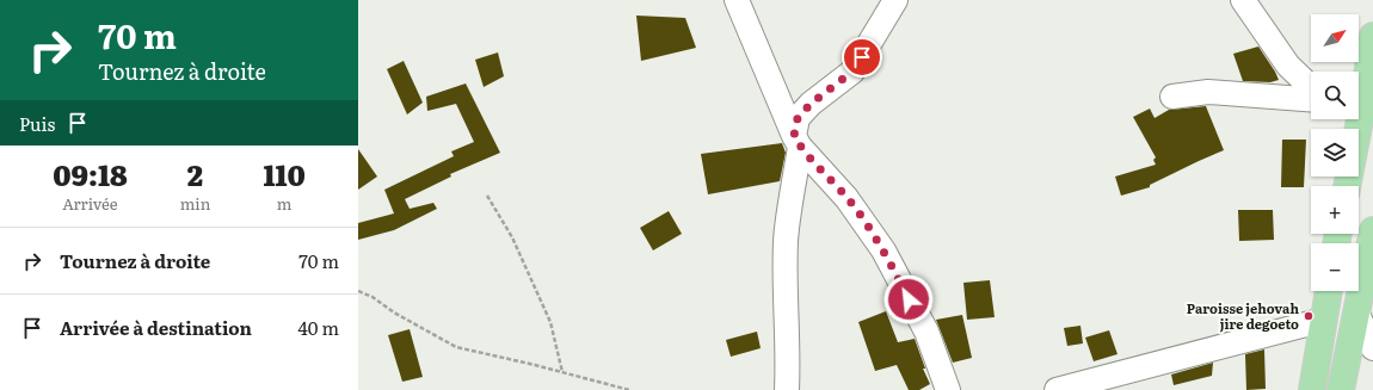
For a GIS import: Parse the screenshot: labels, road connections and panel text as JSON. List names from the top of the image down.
{
  "places": ["Paroisse jehovah jire degoeto"],
  "north": "top right",
  "page": {
    "turn": ["70 m", "Tournez à droite"],
    "map_buttons": ["+", "−"],
    "then": "Puis",
    "eta": [
      "09:18",
      "Arrivée",
      "2",
      "min",
      "110",
      "m"
    ],
    "list": [
      {
        "name": "Tournez à droite",
        "value": "70 m"
      },
      {
        "name": "Arrivée à destination",
        "value": "40 m"
      }
    ]
  }
}
